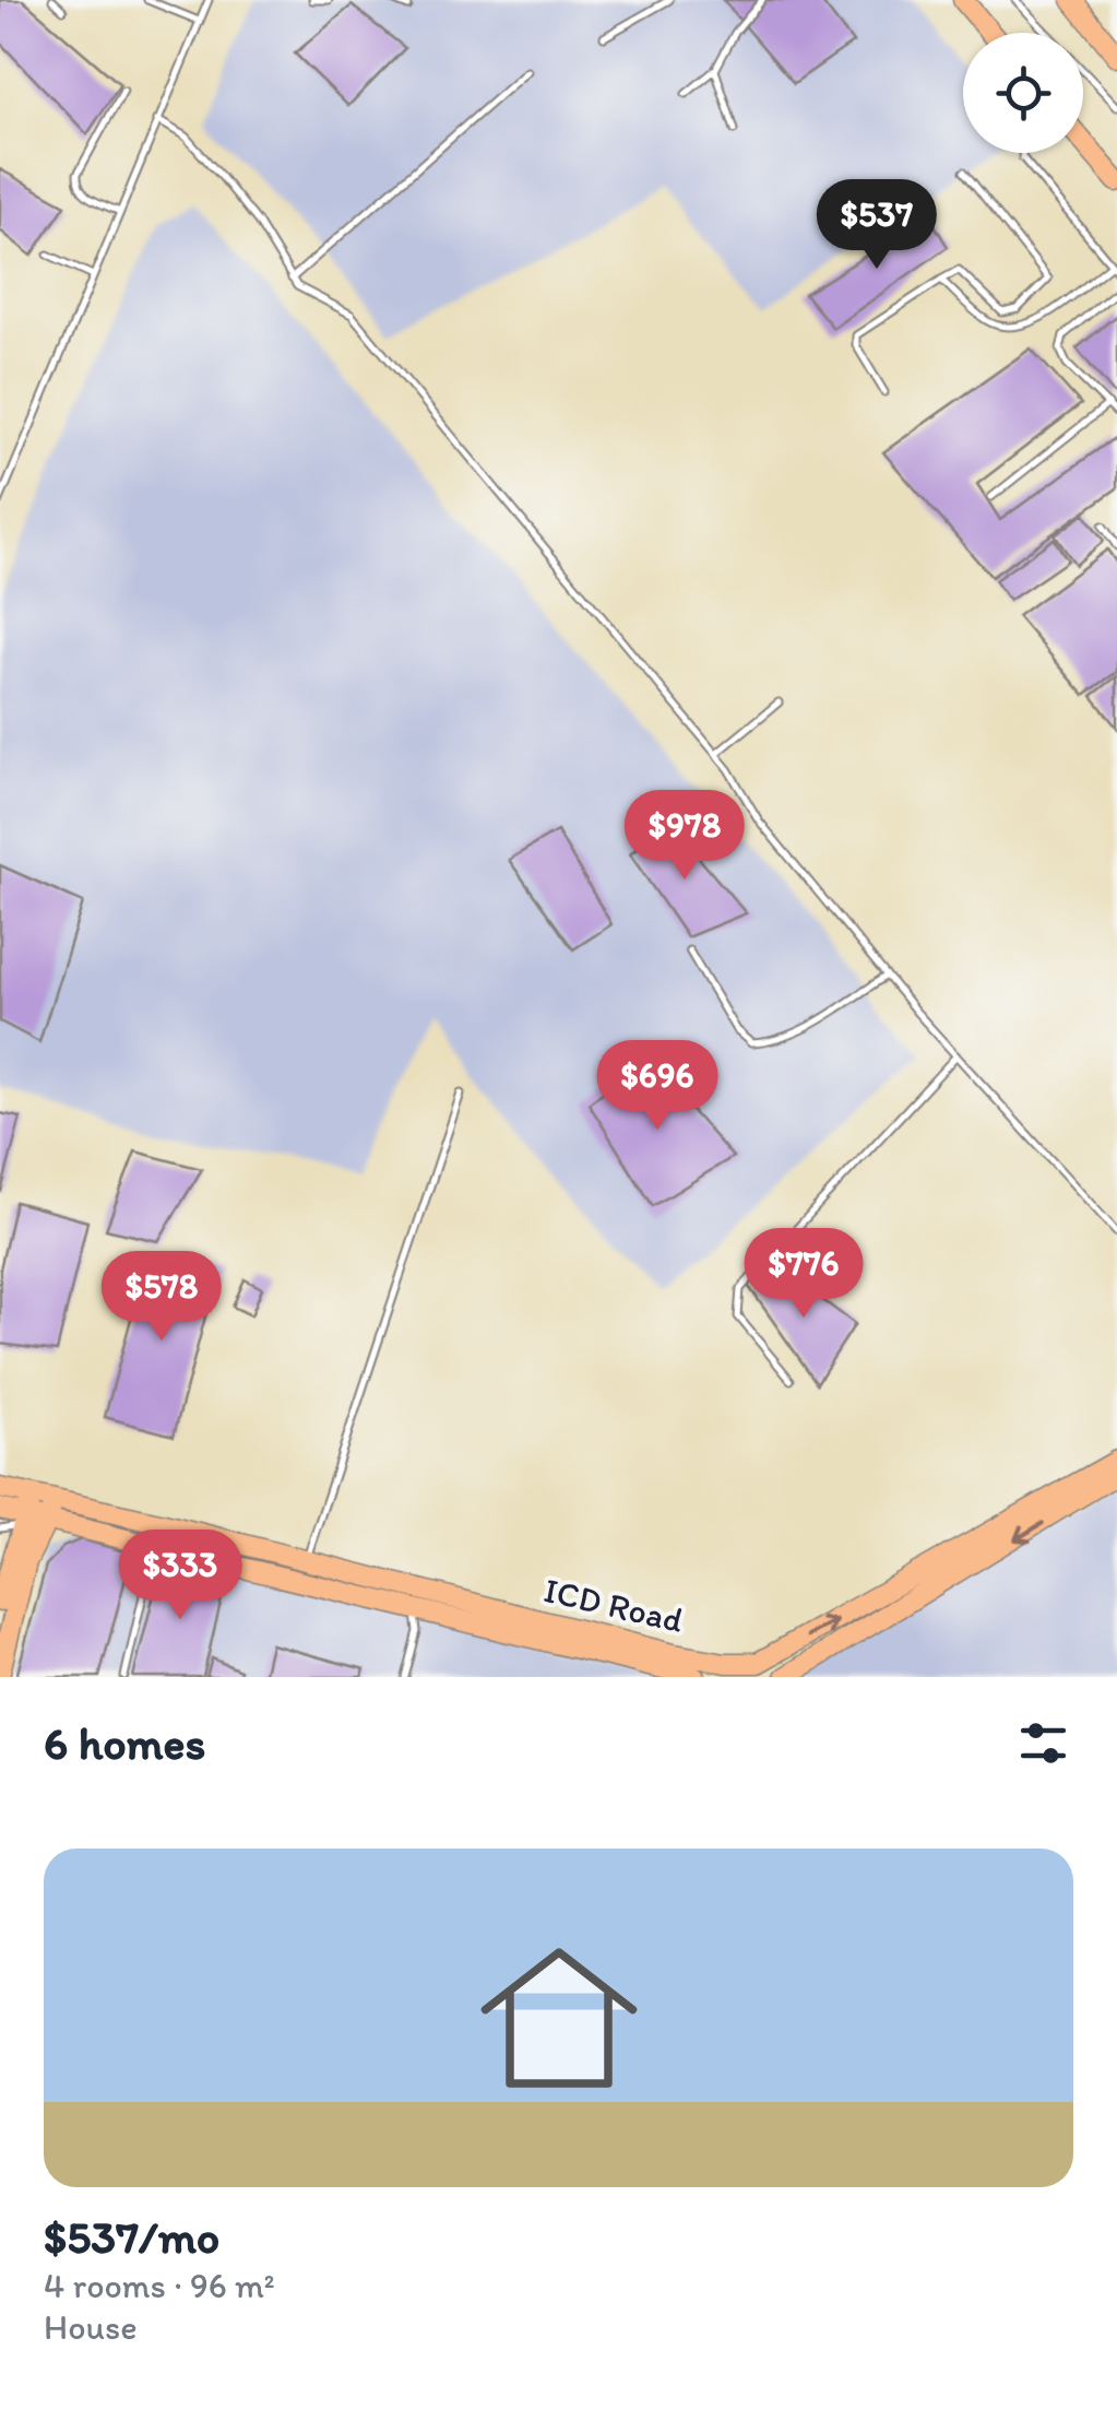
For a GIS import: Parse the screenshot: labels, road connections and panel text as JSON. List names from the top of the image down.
{
  "streets": {
    "main road": ["ICD Road"]
  },
  "page": {
    "price": [
      "$537",
      "$978",
      "$696",
      "$776",
      "$578",
      "$333"
    ],
    "heading": "6 homes",
    "list": [
      {
        "name": "$537/mo",
        "note": "4 rooms · 96 m² · House"
      }
    ]
  }
}
